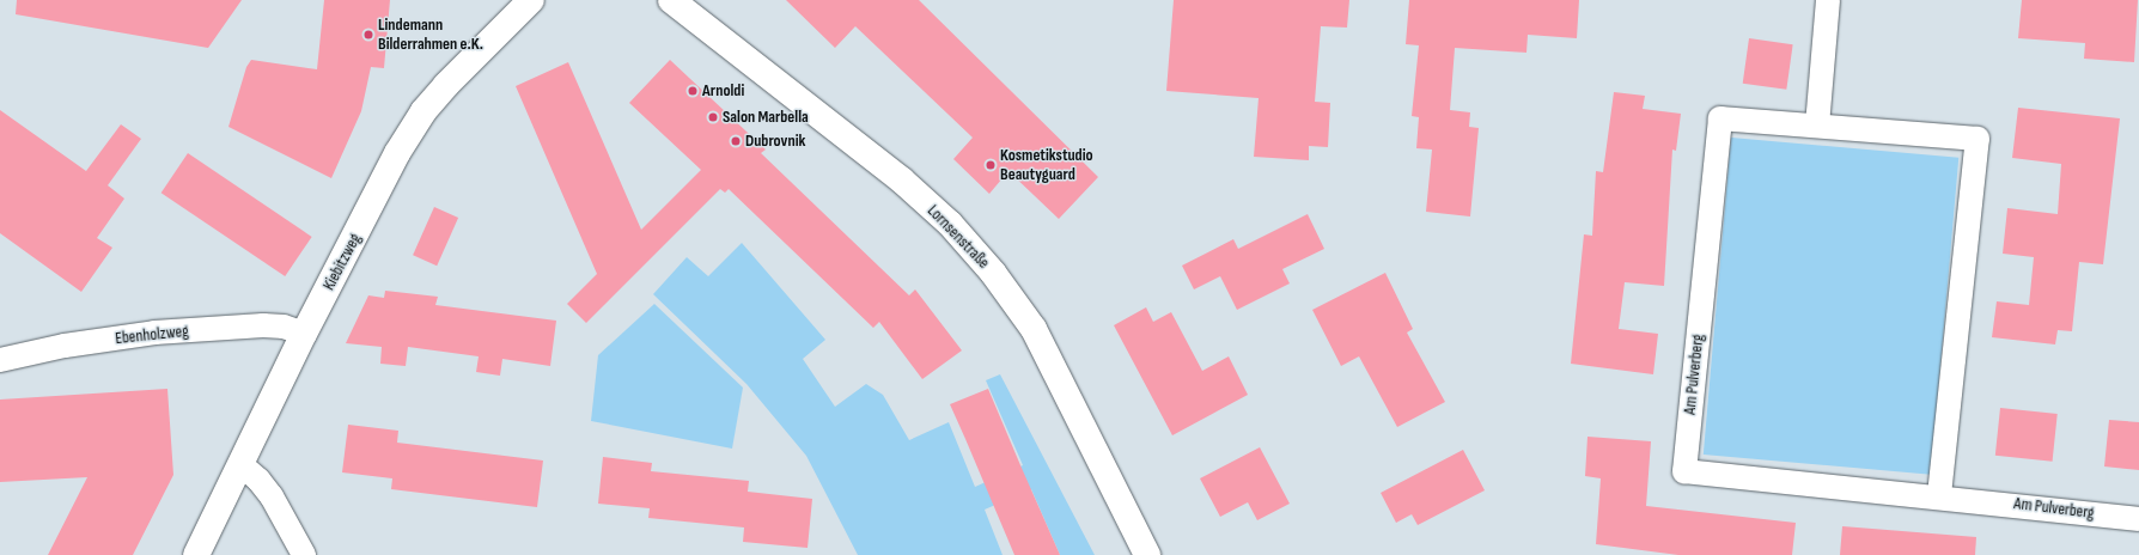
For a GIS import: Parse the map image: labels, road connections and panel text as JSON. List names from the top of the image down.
{
  "streets": {
    "street": [
      "Lornsenstraße",
      "Kiebitzweg",
      "Ebenholzweg",
      "Am Pulverberg"
    ]
  },
  "crossings": [
    ["Kiebitzweg", "Ebenholzweg"]
  ],
  "places": [
    "Lindemann Bilderrahmen e.K.",
    "Arnoldi",
    "Salon Marbella",
    "Dubrovnik",
    "Kosmetikstudio Beautyguard"
  ]
}
